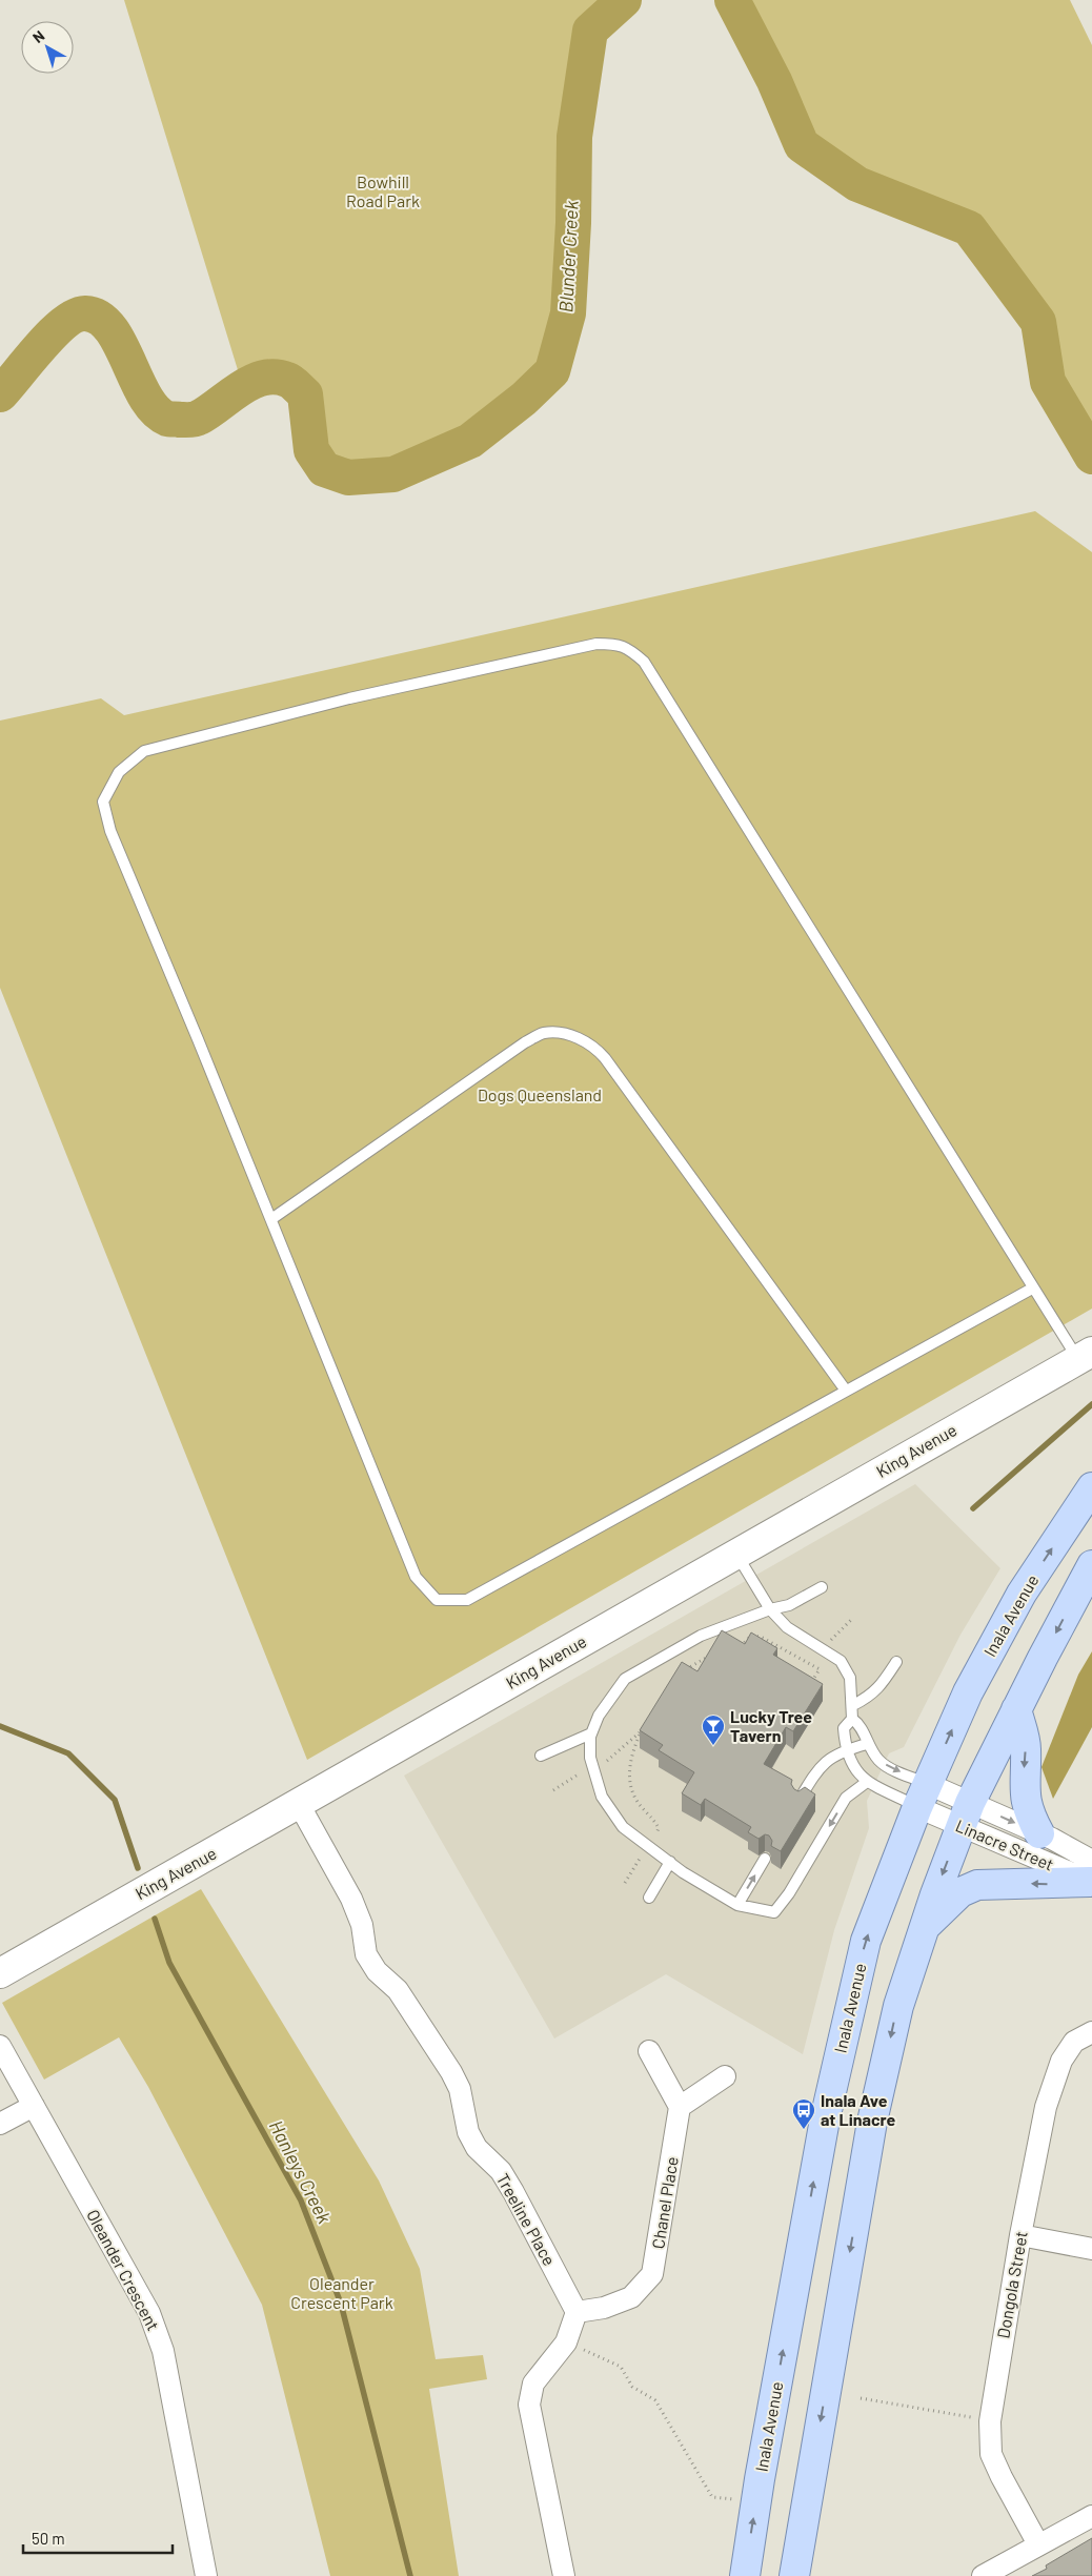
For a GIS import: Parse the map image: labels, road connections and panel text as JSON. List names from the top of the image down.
{
  "streets": {
    "main road": ["Inala Avenue"],
    "street": [
      "King Avenue",
      "Linacre Street",
      "Chanel Place",
      "Treeline Place",
      "Oleander Crescent",
      "Dongola Street"
    ]
  },
  "crossings": [
    ["King Avenue", "Treeline Place"],
    ["Inala Avenue", "Linacre Street"],
    ["Chanel Place", "Treeline Place"]
  ],
  "water": ["Blunder Creek", "Hanleys Creek"],
  "parks": ["Bowhill Road Park", "Dogs Queensland", "Oleander Crescent Park"],
  "places": {
    "bar": ["Lucky Tree Tavern"],
    "bus stop": ["Inala Ave at Linacre"]
  },
  "scale_bar": "50 m",
  "north": "top left"
}
